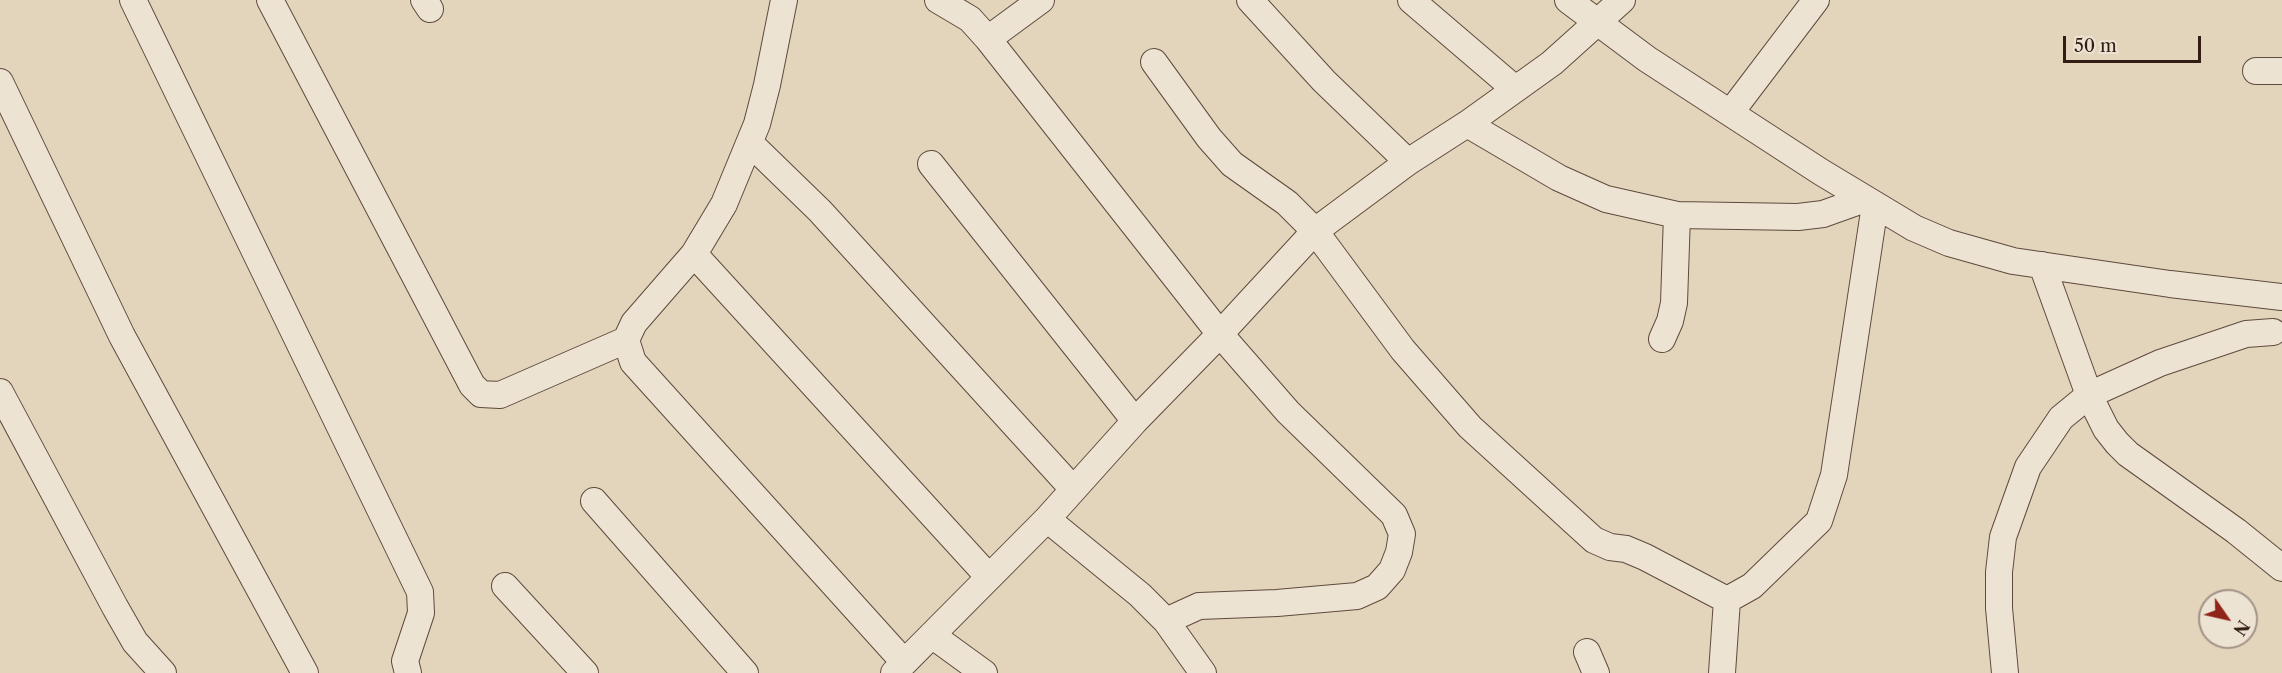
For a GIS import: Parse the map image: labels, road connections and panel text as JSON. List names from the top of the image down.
{
  "scale_bar": "50 m",
  "north": "bottom right"
}
